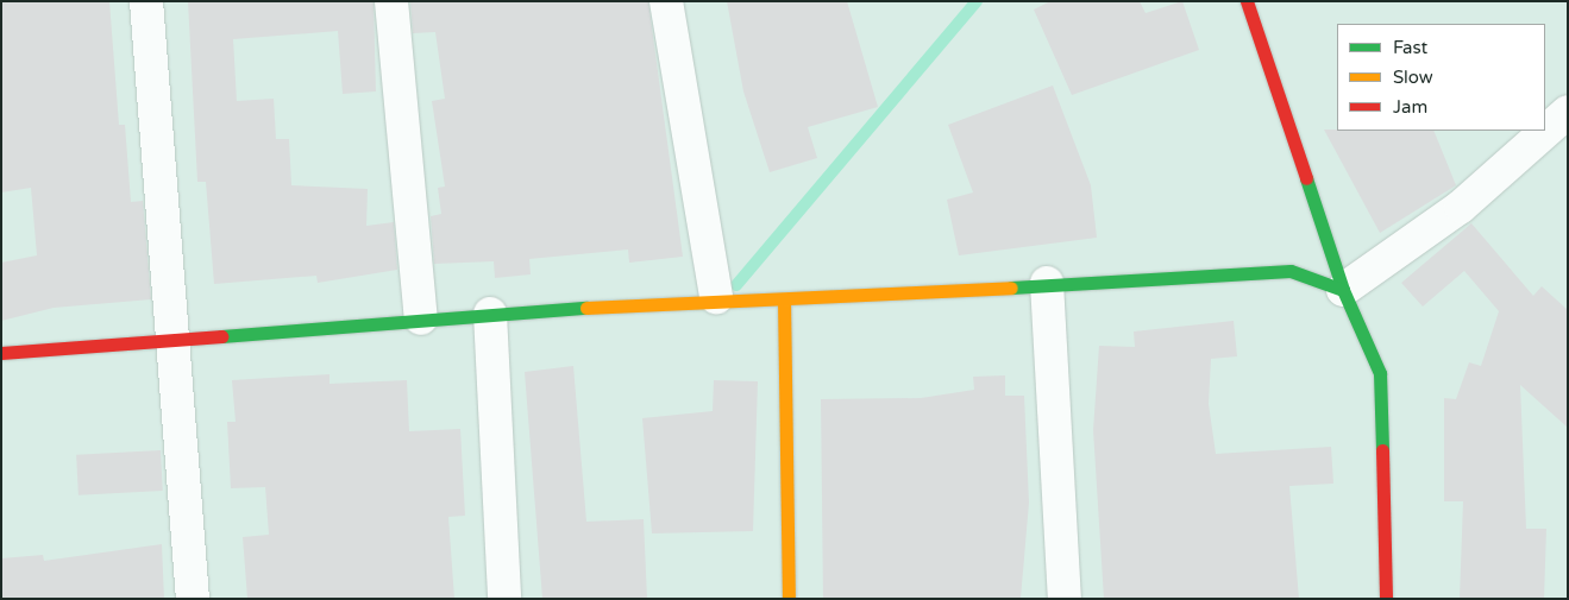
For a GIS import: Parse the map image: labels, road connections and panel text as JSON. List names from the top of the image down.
{
  "legend": ["Fast", "Slow", "Jam"]
}
